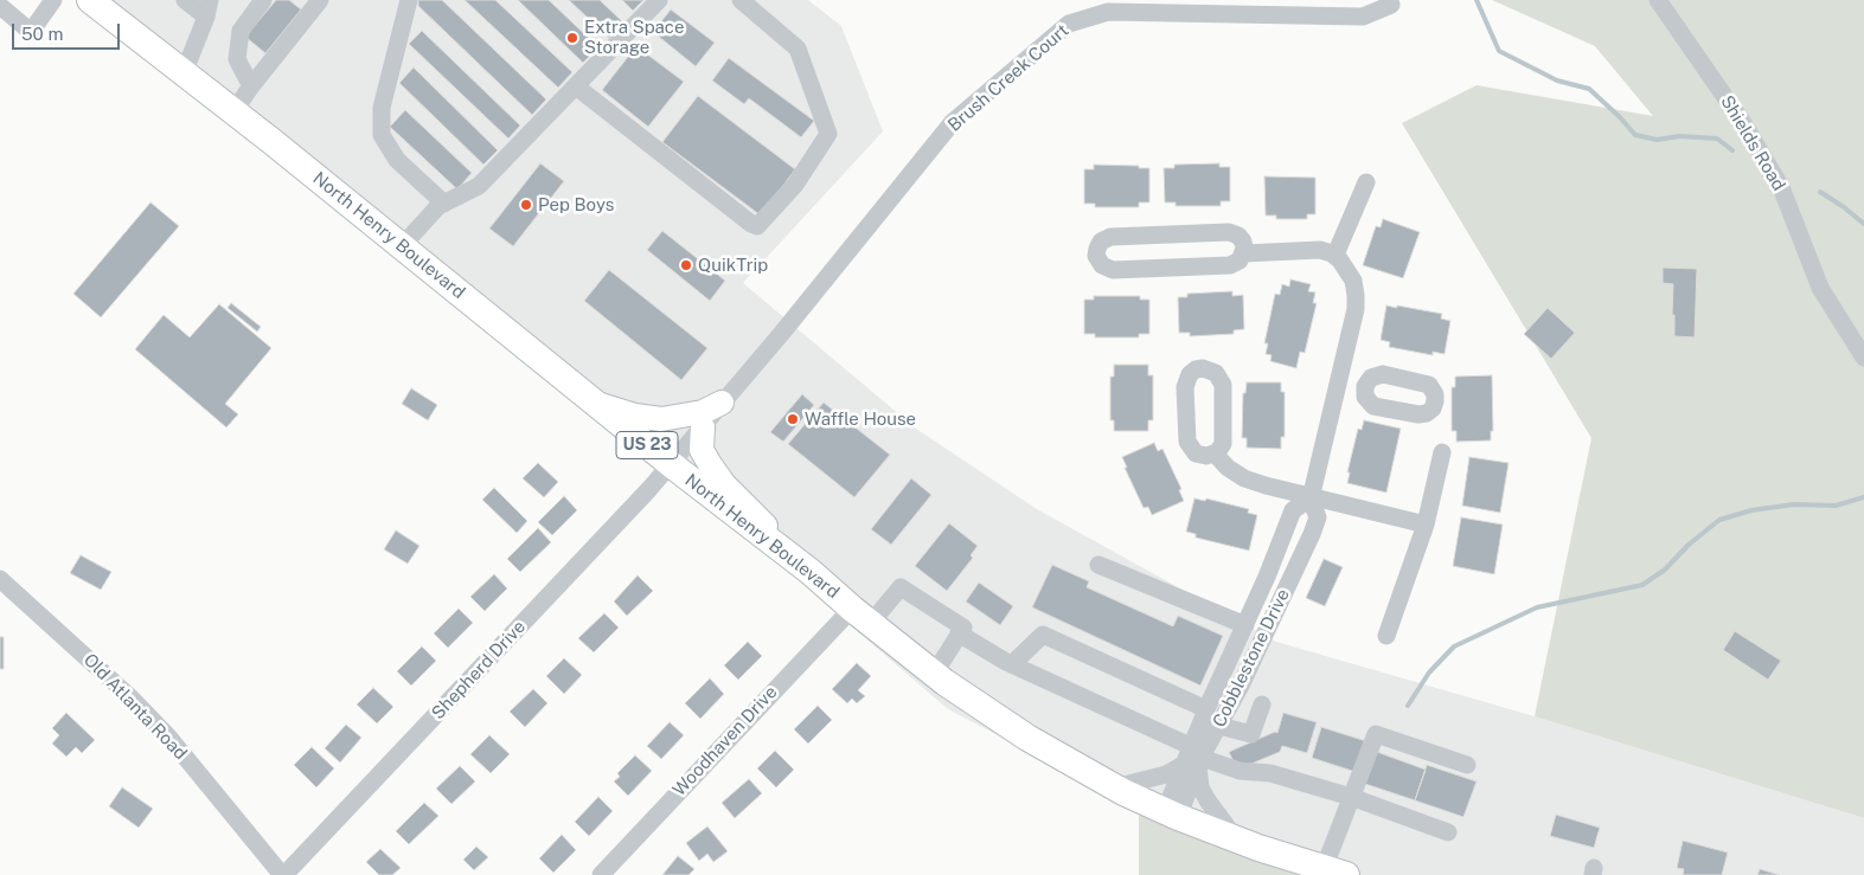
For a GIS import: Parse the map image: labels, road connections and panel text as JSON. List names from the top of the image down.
{
  "streets": {
    "highway": ["North Henry Boulevard", "US 23"],
    "street": [
      "Brush Creek Court",
      "Shields Road",
      "Cobblestone Drive",
      "Shepherd Drive",
      "Old Atlanta Road",
      "Woodhaven Drive"
    ]
  },
  "crossings": [
    ["Brush Creek Court", "North Henry Boulevard"],
    ["Brush Creek Court", "Shepherd Drive"],
    ["North Henry Boulevard", "Cobblestone Drive"],
    ["North Henry Boulevard", "Shepherd Drive"],
    ["North Henry Boulevard", "Woodhaven Drive"],
    ["Shepherd Drive", "Old Atlanta Road"]
  ],
  "places": [
    "Extra Space Storage",
    "Pep Boys",
    "QuikTrip",
    "Waffle House"
  ],
  "scale_bar": "50 m"
}
